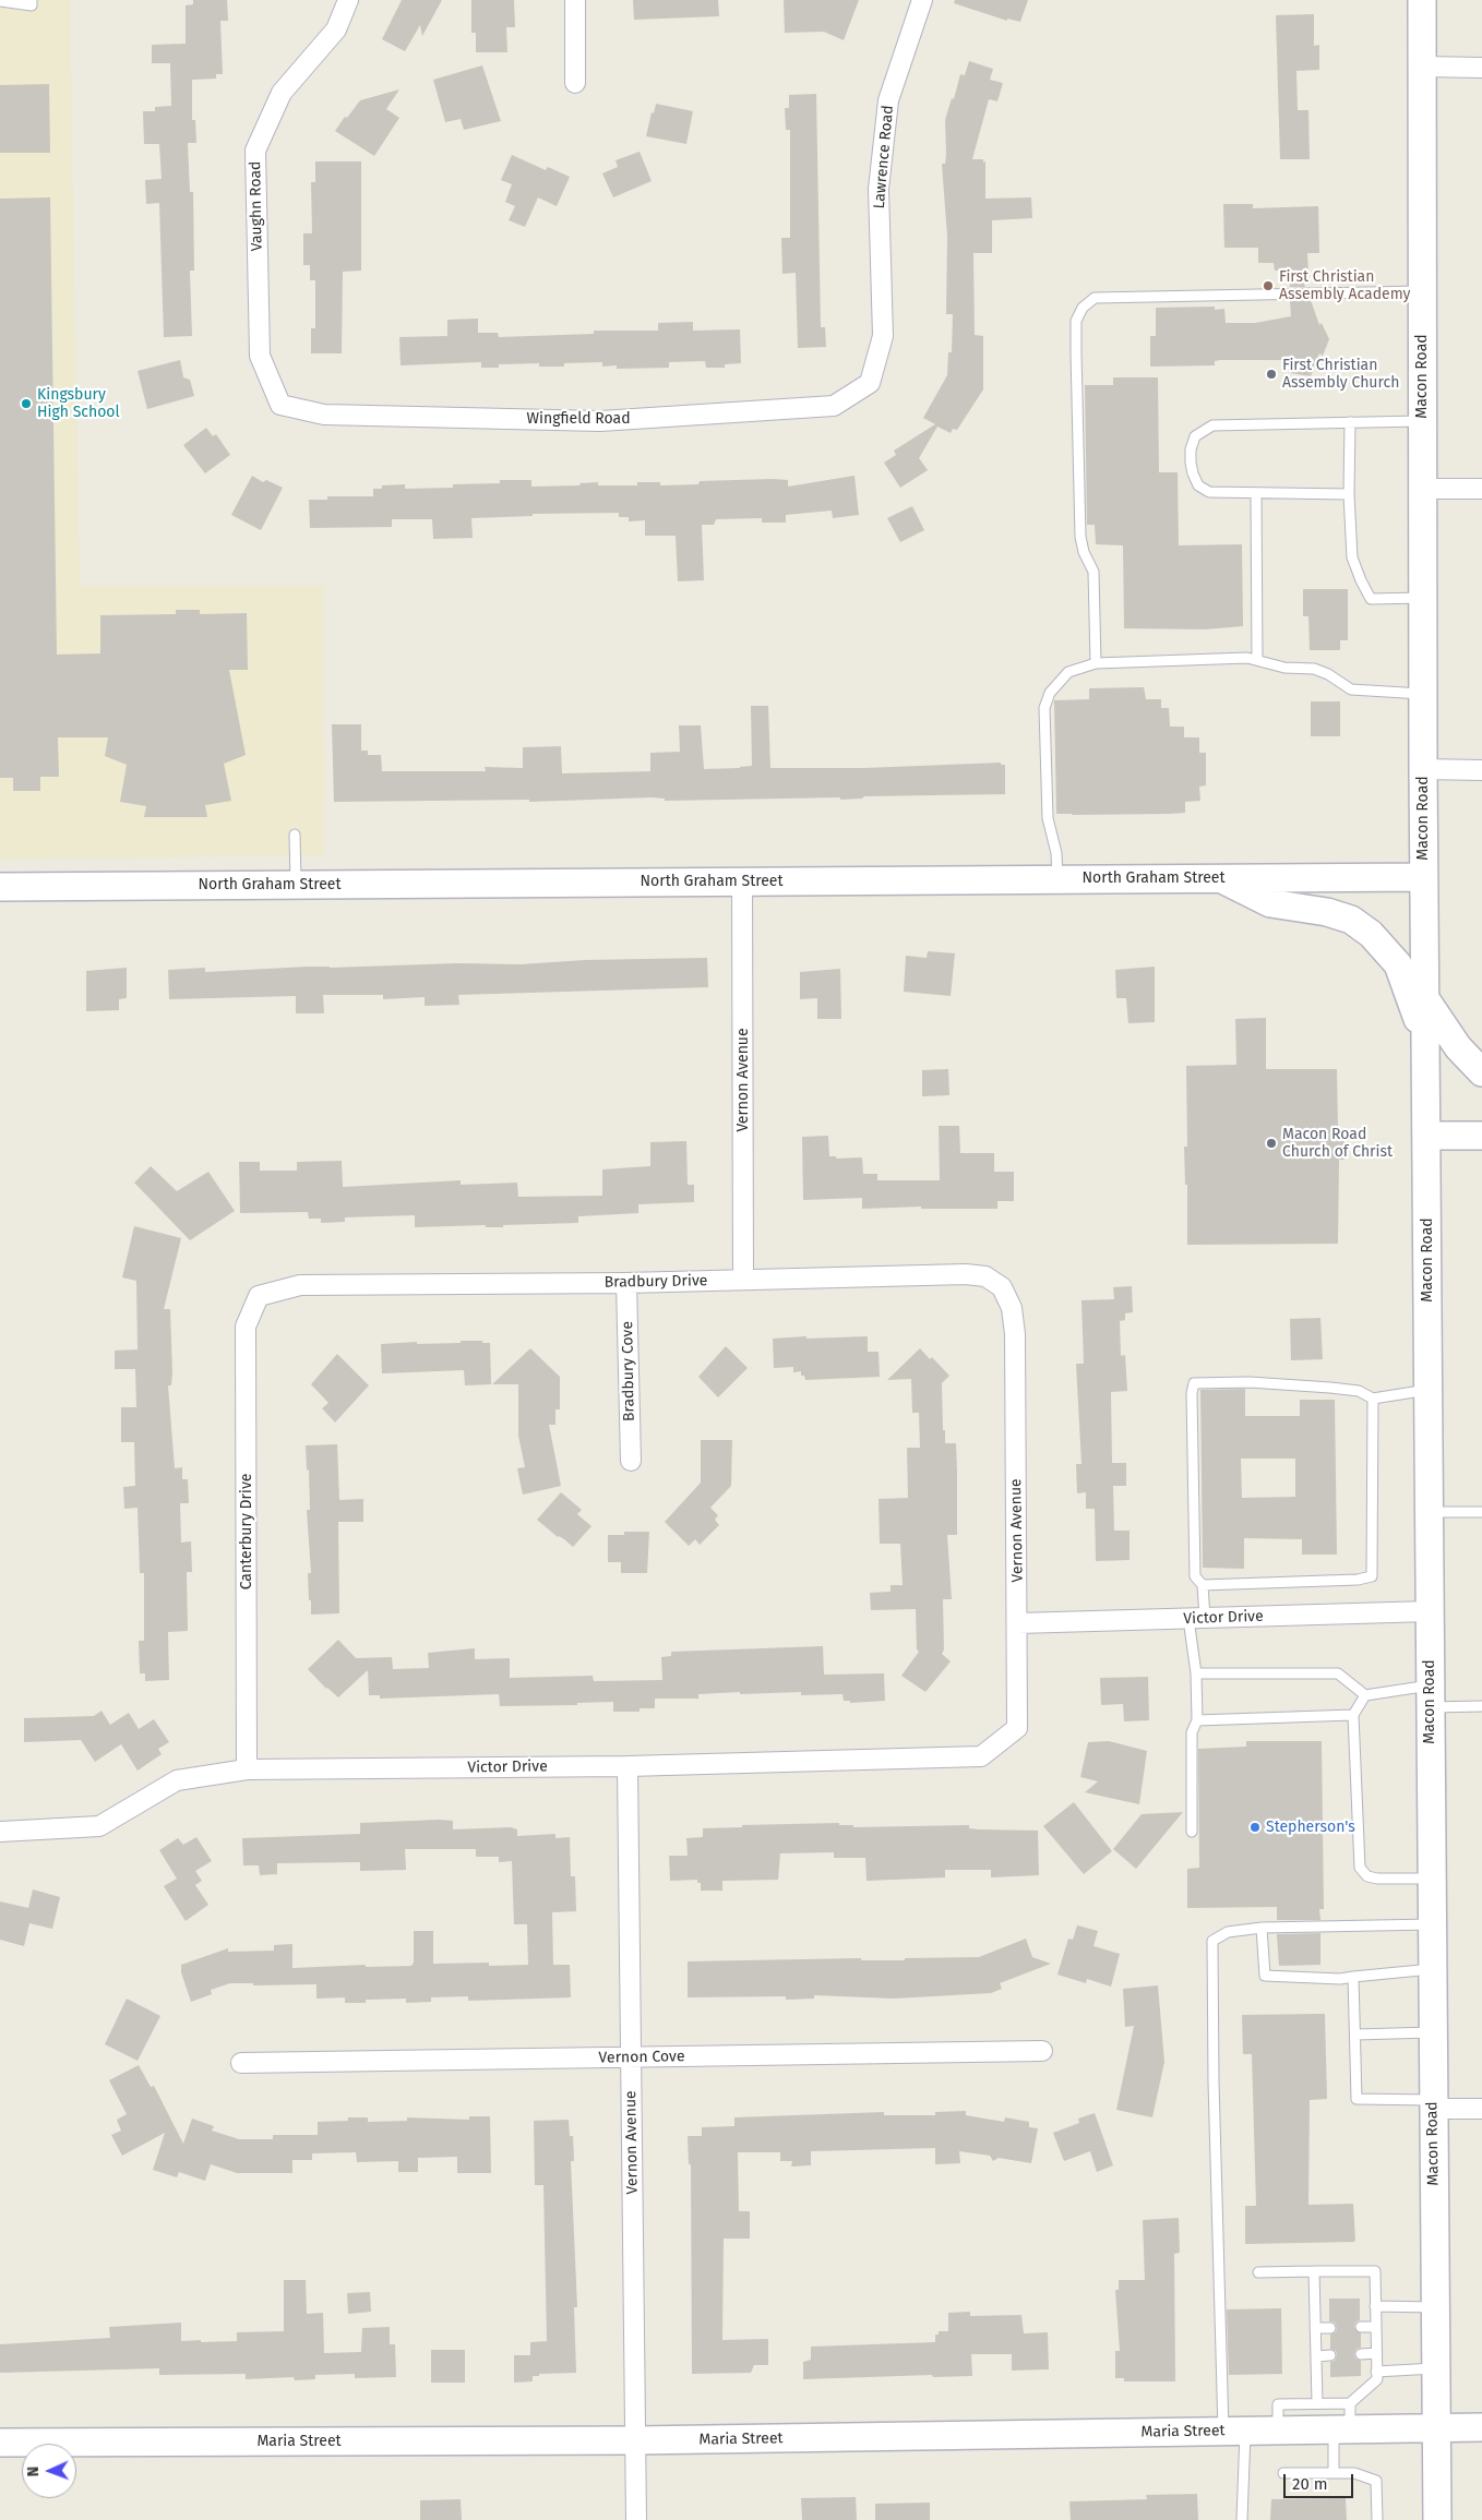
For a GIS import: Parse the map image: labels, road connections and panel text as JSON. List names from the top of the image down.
{
  "streets": {
    "main road": ["Macon Road", "North Graham Street", "Maria Street"],
    "street": [
      "Lawrence Road",
      "Vaughn Road",
      "Wingfield Road",
      "Vernon Avenue",
      "Bradbury Drive",
      "Bradbury Cove",
      "Canterbury Drive",
      "Victor Drive",
      "Vernon Cove"
    ]
  },
  "crossings": [
    ["Lawrence Road", "Wingfield Road"],
    ["Vaughn Road", "Wingfield Road"],
    ["Macon Road", "North Graham Street"],
    ["Macon Road", "Victor Drive"],
    ["Macon Road", "Maria Street"],
    ["North Graham Street", "Vernon Avenue"],
    ["Vernon Avenue", "Bradbury Drive"],
    ["Vernon Avenue", "Victor Drive"],
    ["Vernon Avenue", "Vernon Cove"],
    ["Vernon Avenue", "Maria Street"],
    ["Bradbury Drive", "Bradbury Cove"],
    ["Bradbury Drive", "Canterbury Drive"],
    ["Canterbury Drive", "Victor Drive"]
  ],
  "places": [
    "First Christian Assembly Academy",
    "First Christian Assembly Church",
    "Kingsbury High School",
    "Macon Road Church of Christ",
    "Stepherson's"
  ],
  "scale_bar": "20 m",
  "north": "left"
}
